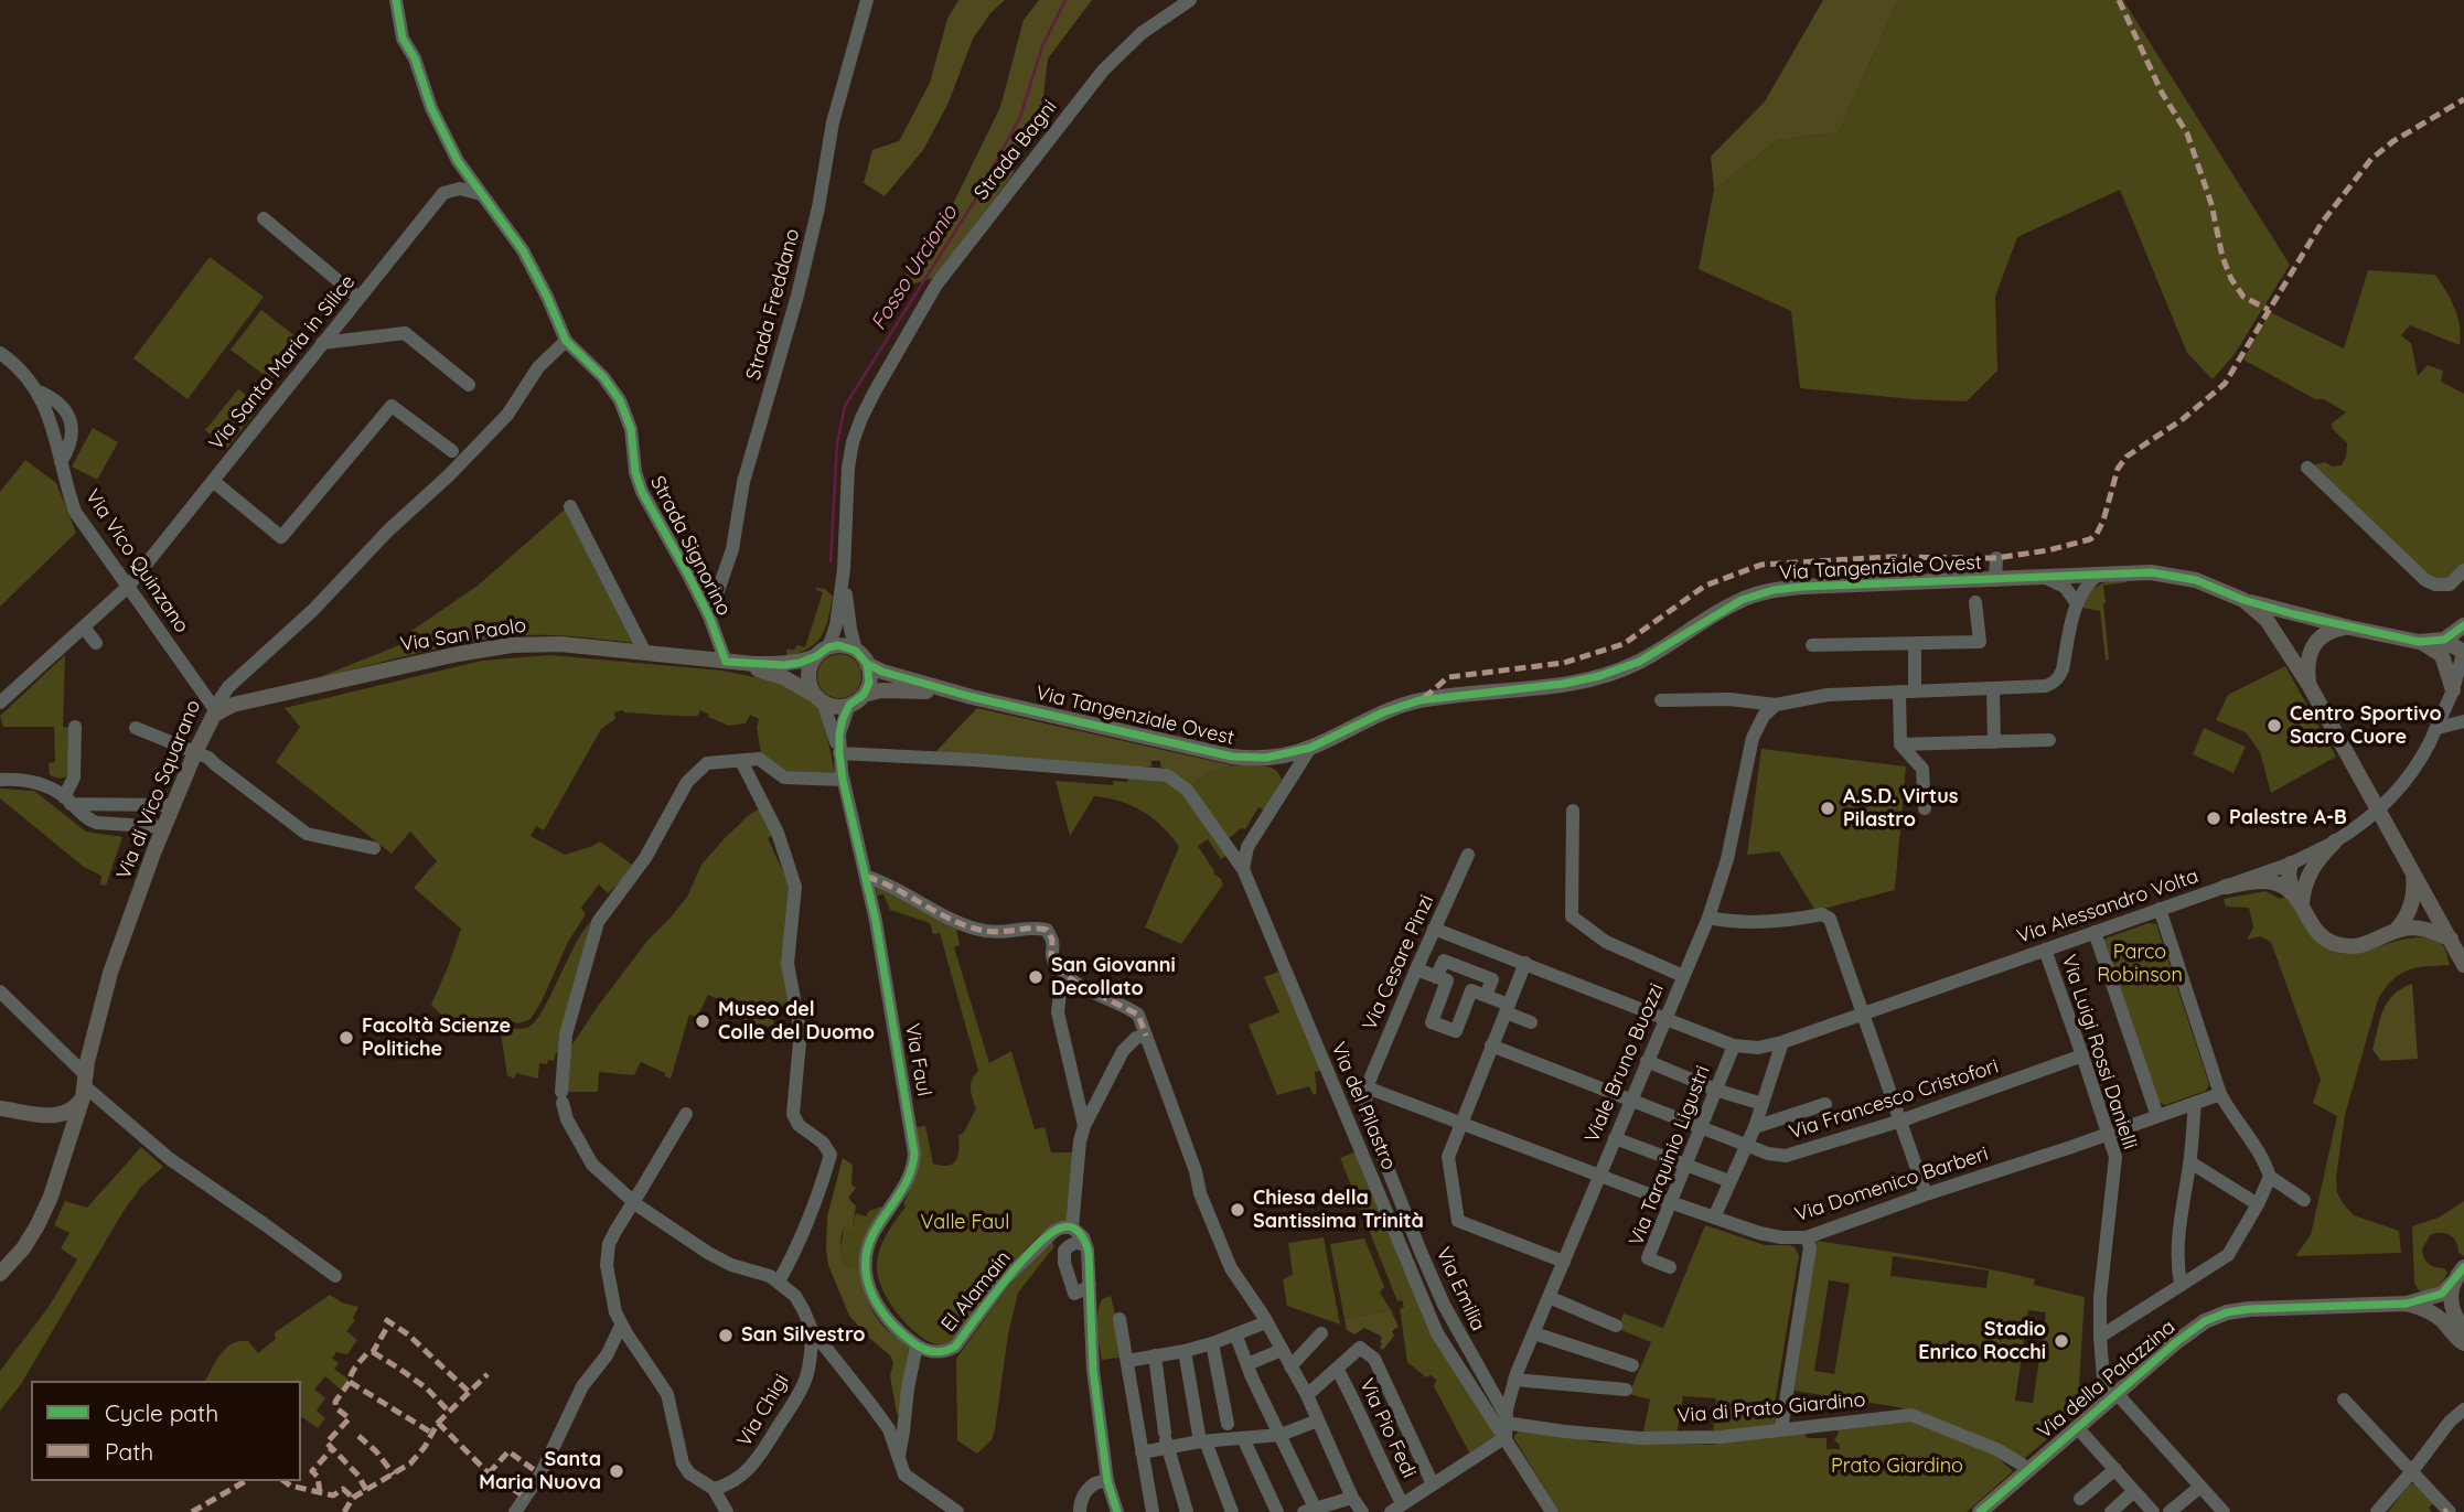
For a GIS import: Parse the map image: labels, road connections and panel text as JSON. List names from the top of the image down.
{
  "streets": {
    "main road": [
      "Via Tangenziale Ovest",
      "Via San Paolo",
      "Via di Vico Squarano",
      "Via della Palazzina"
    ],
    "street": [
      "Strada Bagni",
      "Strada Freddano",
      "Via Santa Maria in Silice",
      "Strada Signorino",
      "Via Vico Quinzano",
      "Via Alessandro Volta",
      "Via Cesare Pinzi",
      "Via Luigi Rossi Danielli",
      "Via Faul",
      "Viale Bruno Buozzi",
      "Via Francesco Cristofori",
      "Via del Pilastro",
      "Via Tarquinio Ligustri",
      "Via Domenico Barberi",
      "Via Emilia",
      "El Alamain",
      "Via di Prato Giardino",
      "Via Chigi",
      "Via Pio Fedi"
    ]
  },
  "crossings": [
    ["Strada Bagni", "Via Tangenziale Ovest"],
    ["Strada Bagni", "Via San Paolo"],
    ["Strada Bagni", "Via Faul"],
    ["Strada Freddano", "Strada Signorino"],
    ["Via Santa Maria in Silice", "Strada Signorino"],
    ["Via Santa Maria in Silice", "Via Vico Quinzano"],
    ["Strada Signorino", "Via San Paolo"],
    ["Strada Signorino", "Via di Vico Squarano"],
    ["Via Vico Quinzano", "Via San Paolo"],
    ["Via Vico Quinzano", "Via di Vico Squarano"],
    ["Via Tangenziale Ovest", "Via San Paolo"],
    ["Via Tangenziale Ovest", "Via Faul"],
    ["Via San Paolo", "Via di Vico Squarano"],
    ["Via San Paolo", "Via Faul"],
    ["Via Alessandro Volta", "Via Cesare Pinzi"],
    ["Via Alessandro Volta", "Via Luigi Rossi Danielli"],
    ["Via Alessandro Volta", "Viale Bruno Buozzi"],
    ["Via Alessandro Volta", "Via Tarquinio Ligustri"],
    ["Via Cesare Pinzi", "Via Domenico Barberi"],
    ["Via Cesare Pinzi", "Via Emilia"],
    ["Via Luigi Rossi Danielli", "Via Francesco Cristofori"],
    ["Via Luigi Rossi Danielli", "Via Domenico Barberi"],
    ["Via Luigi Rossi Danielli", "Via della Palazzina"],
    ["Via Faul", "Via del Pilastro"],
    ["Via Faul", "El Alamain"],
    ["Viale Bruno Buozzi", "Via Francesco Cristofori"],
    ["Viale Bruno Buozzi", "Via del Pilastro"],
    ["Viale Bruno Buozzi", "Via Domenico Barberi"],
    ["Viale Bruno Buozzi", "Via Emilia"],
    ["Viale Bruno Buozzi", "Via di Prato Giardino"],
    ["Via Francesco Cristofori", "Via Tarquinio Ligustri"],
    ["Via del Pilastro", "Via Emilia"],
    ["Via del Pilastro", "Via di Prato Giardino"],
    ["Via Tarquinio Ligustri", "Via Domenico Barberi"],
    ["Via Domenico Barberi", "Via Emilia"],
    ["Via Emilia", "Via di Prato Giardino"],
    ["Via della Palazzina", "Via di Prato Giardino"]
  ],
  "water": ["Fosso Urcionio"],
  "parks": ["Parco Robinson", "Valle Faul", "Prato Giardino"],
  "places": [
    "Centro Sportivo Sacro Cuore",
    "A.S.D. Virtus Pilastro",
    "Palestre A-B",
    "San Giovanni Decollato",
    "Museo del Colle del Duomo",
    "Facoltà Scienze Politiche",
    "Chiesa della Santissima Trinità",
    "San Silvestro",
    "Stadio Enrico Rocchi",
    "Santa Maria Nuova"
  ],
  "legend": ["Cycle path", "Path"]
}
